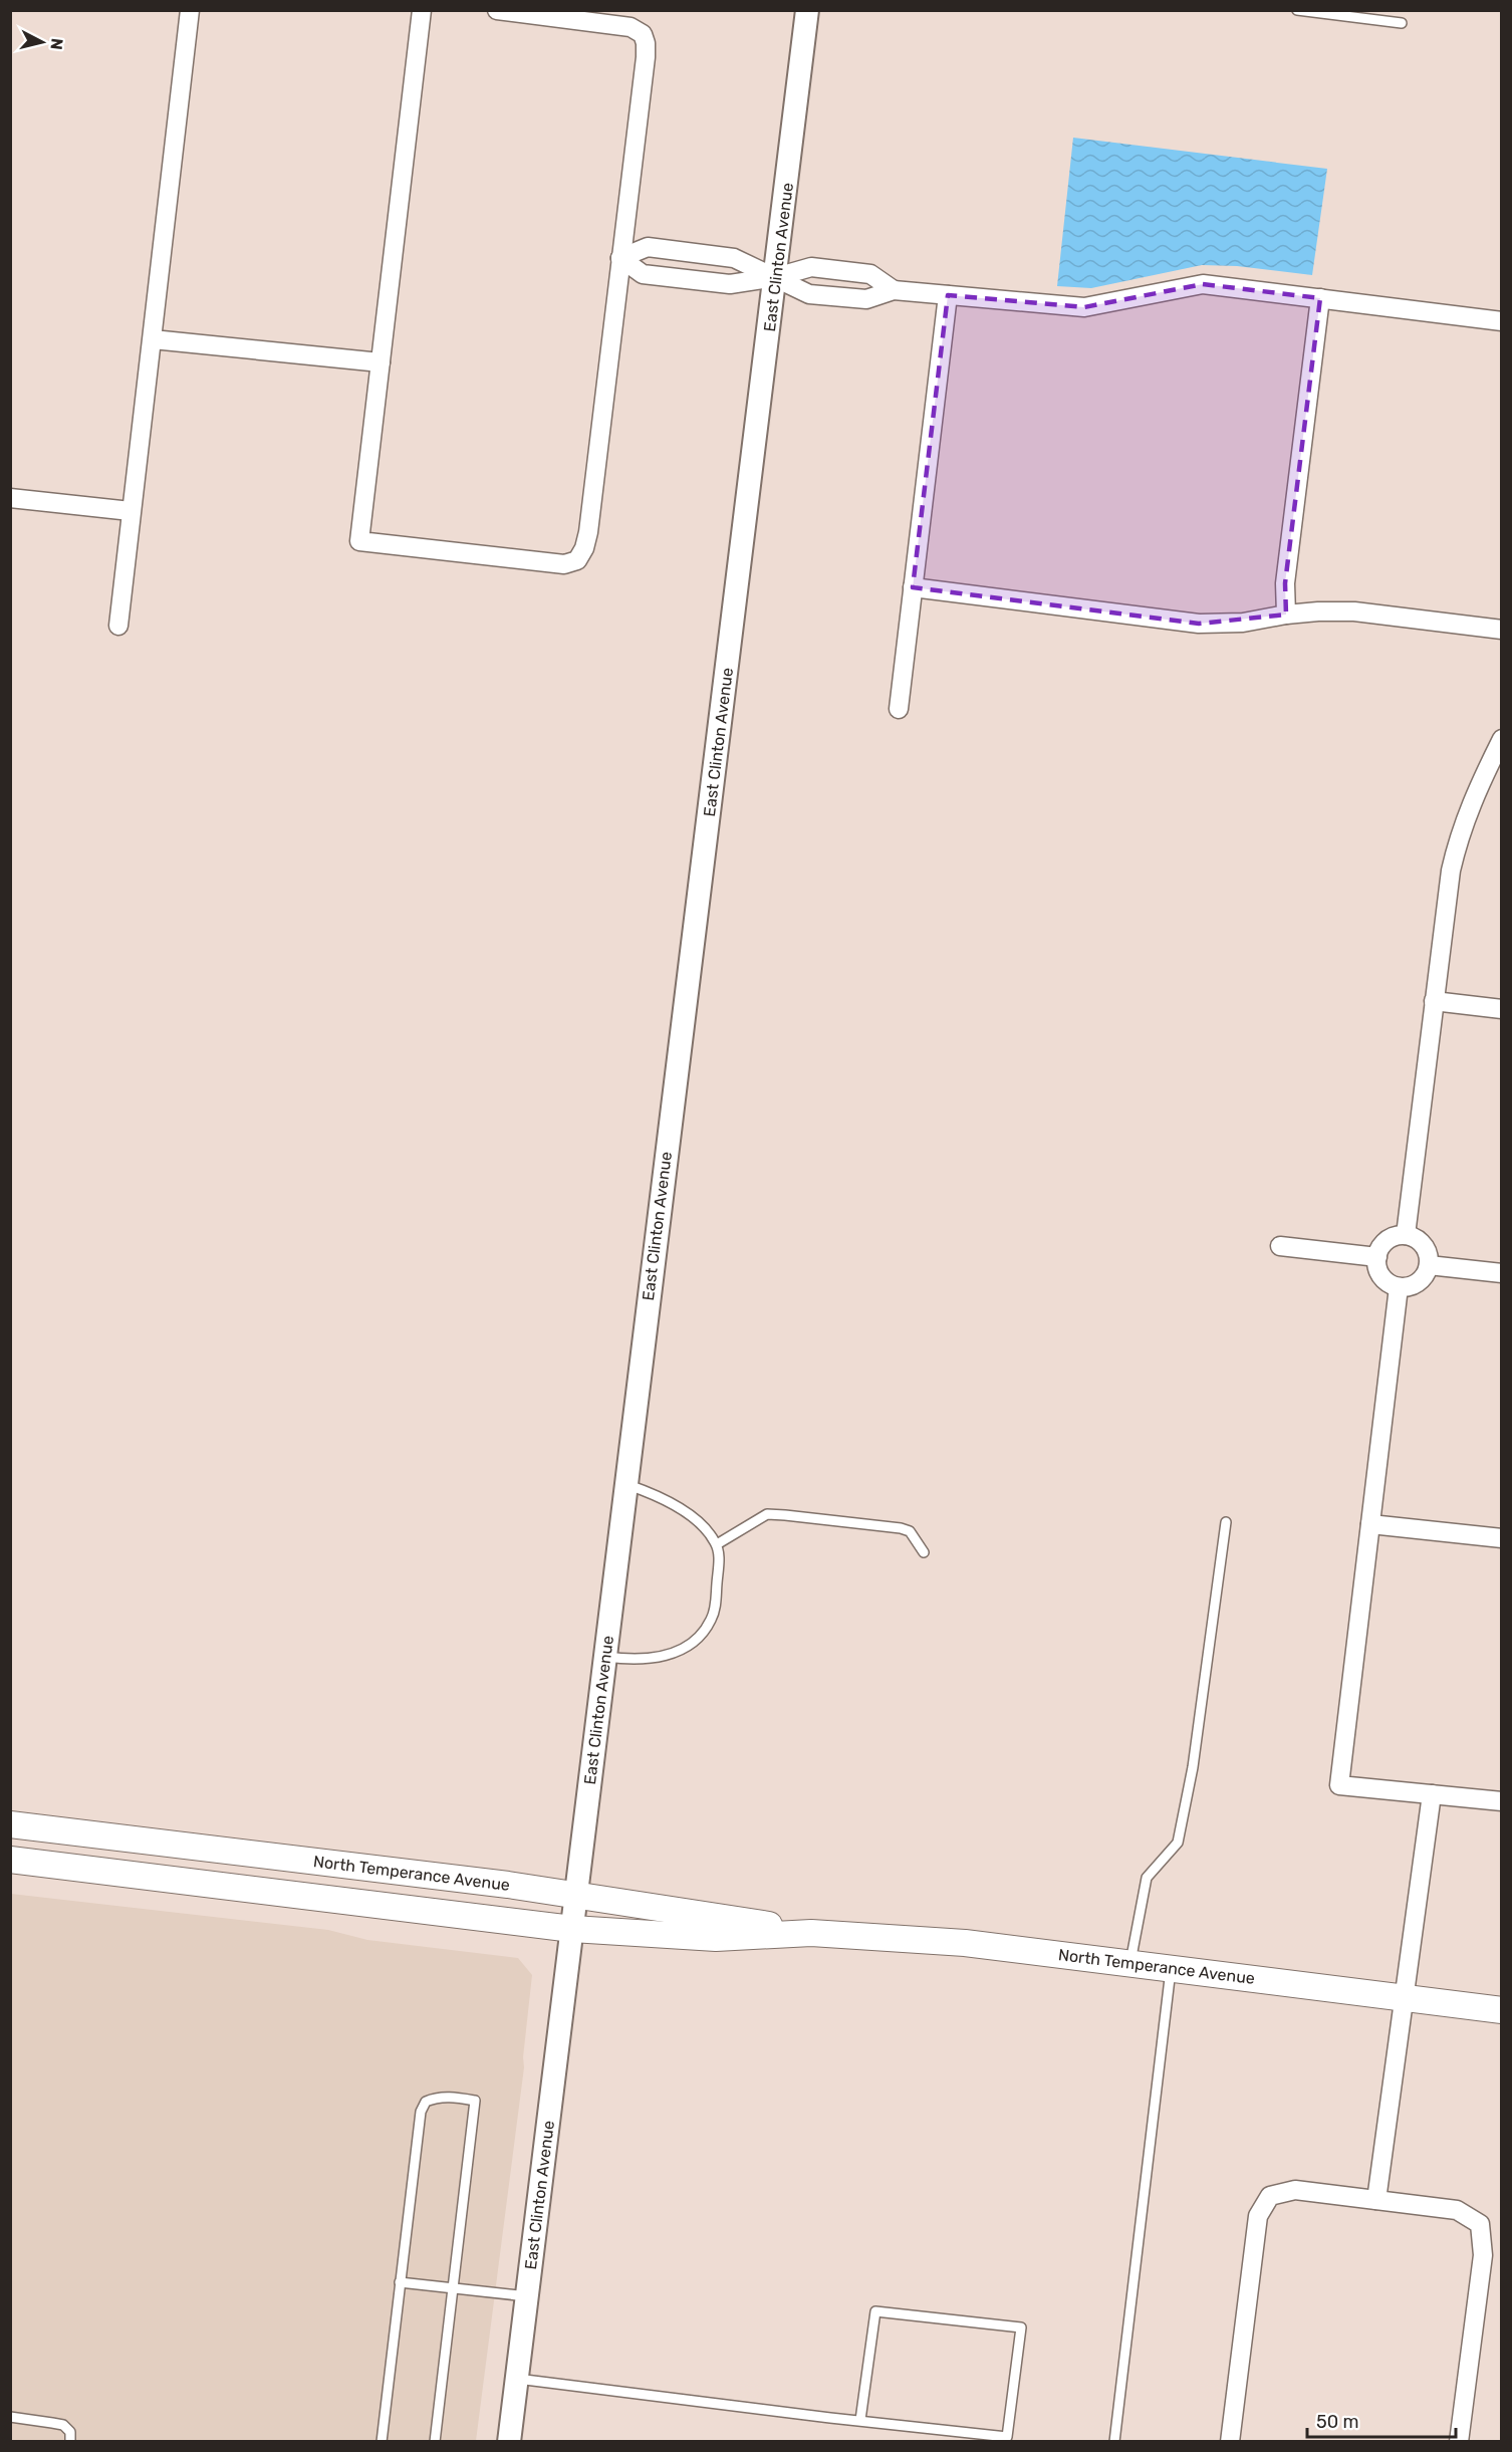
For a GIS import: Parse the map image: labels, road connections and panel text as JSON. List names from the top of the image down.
{
  "streets": {
    "main road": ["North Temperance Avenue"],
    "street": ["East Clinton Avenue"]
  },
  "crossings": [
    ["East Clinton Avenue", "North Temperance Avenue"]
  ],
  "scale_bar": "50 m",
  "north": "right"
}
